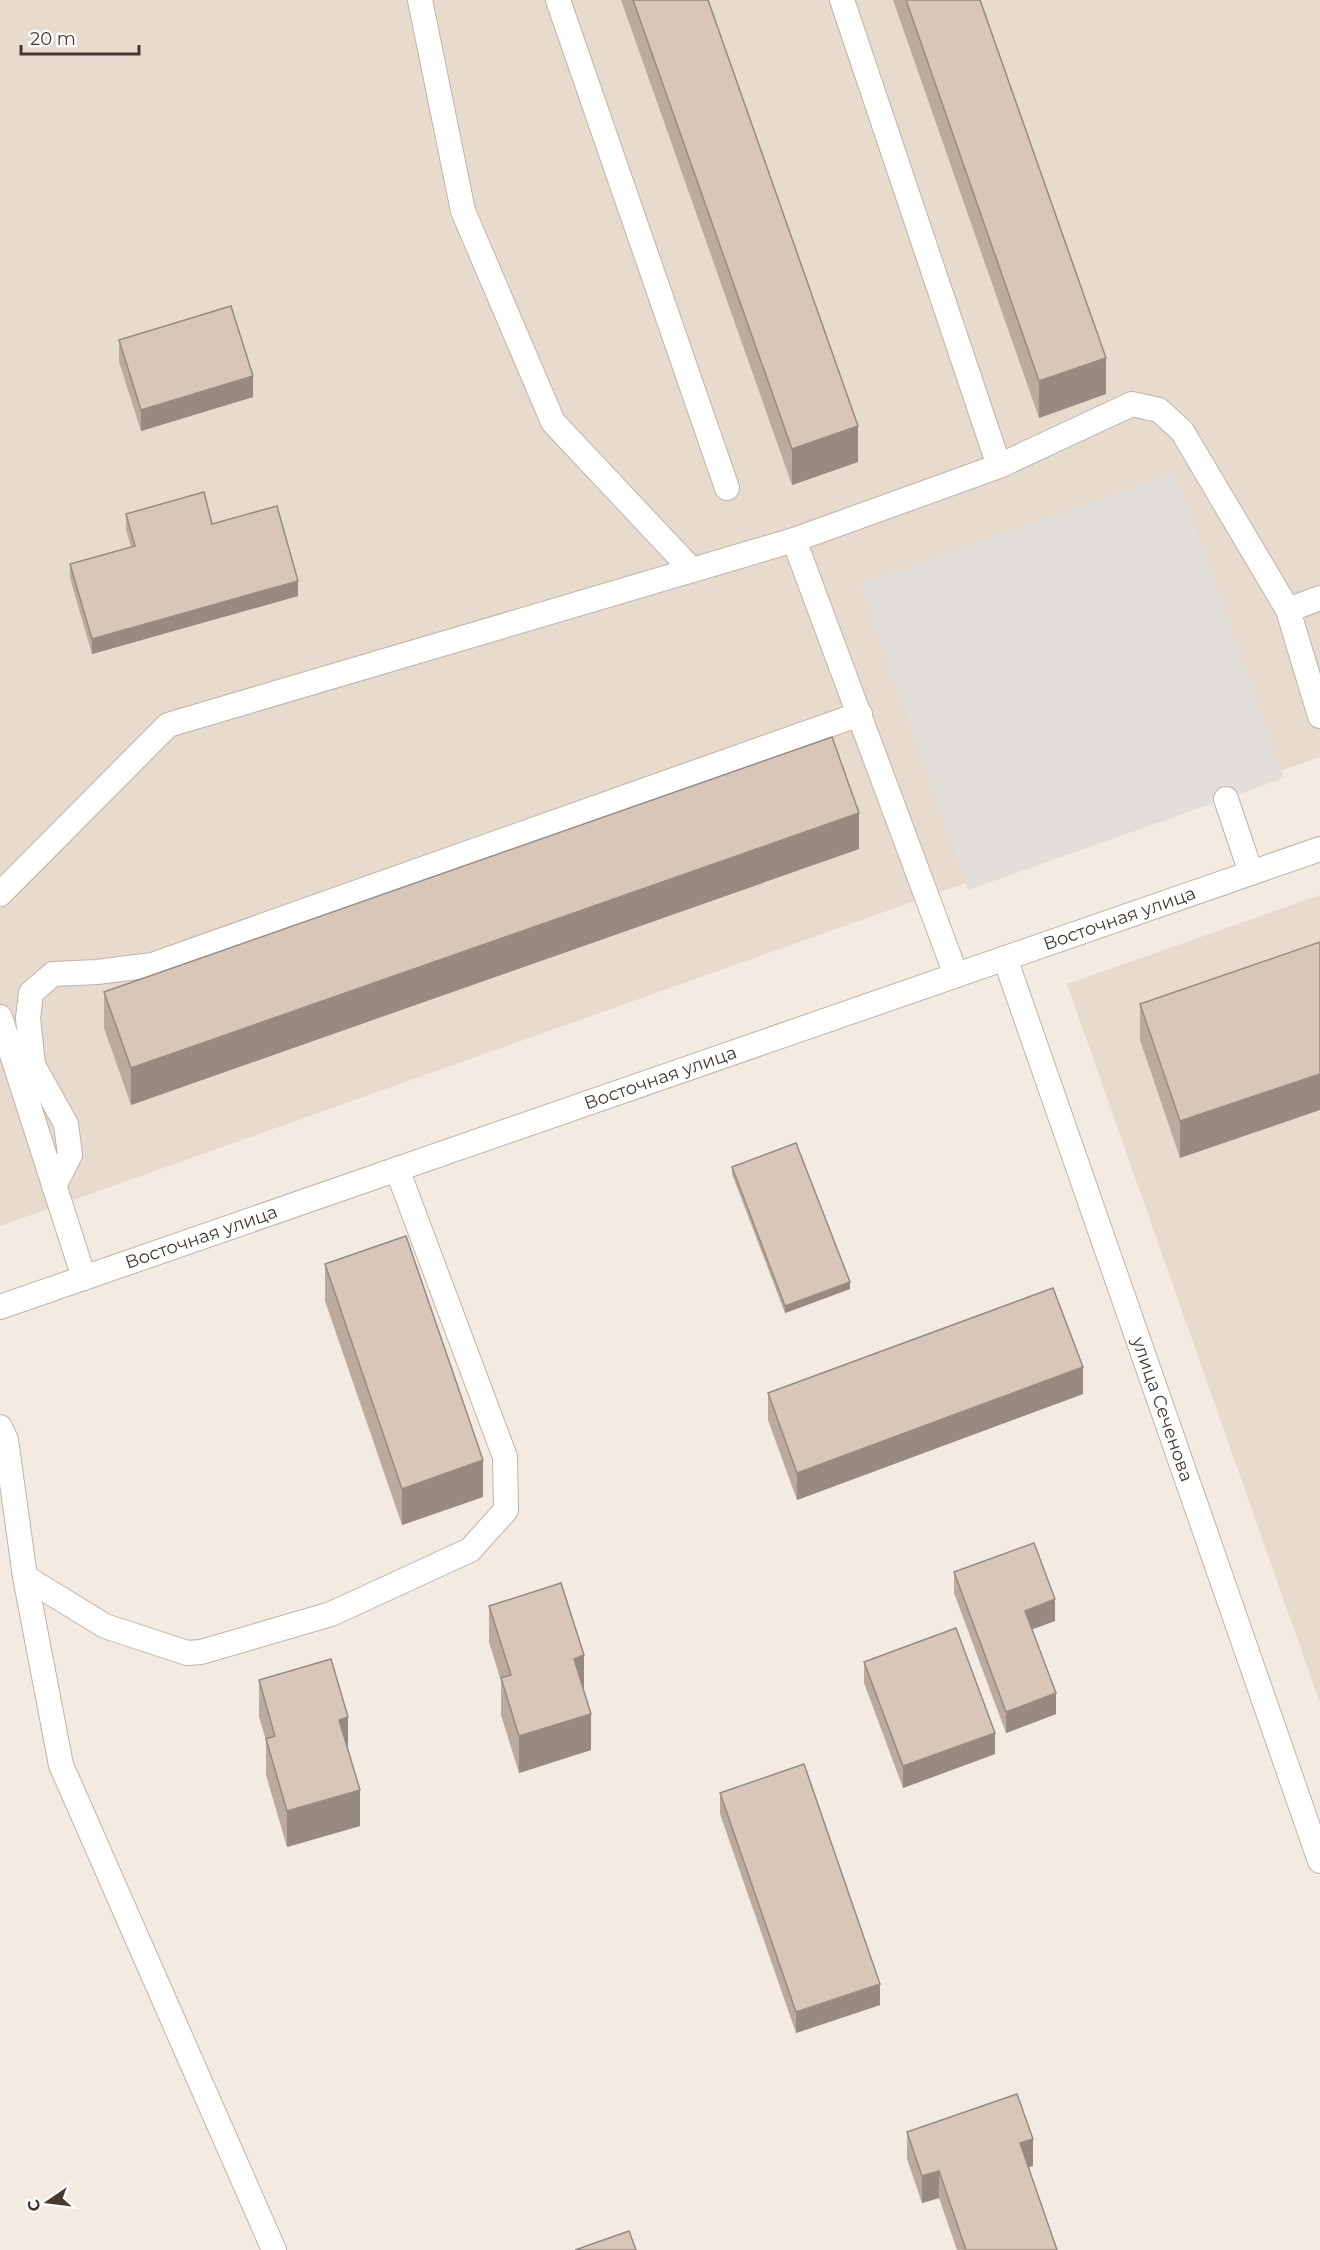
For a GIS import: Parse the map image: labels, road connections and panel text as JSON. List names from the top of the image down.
{
  "streets": {
    "lane": ["Восточная улица", "улица Сеченова"]
  },
  "crossings": [
    ["Восточная улица", "улица Сеченова"]
  ],
  "scale_bar": "20 m",
  "north": "left"
}
